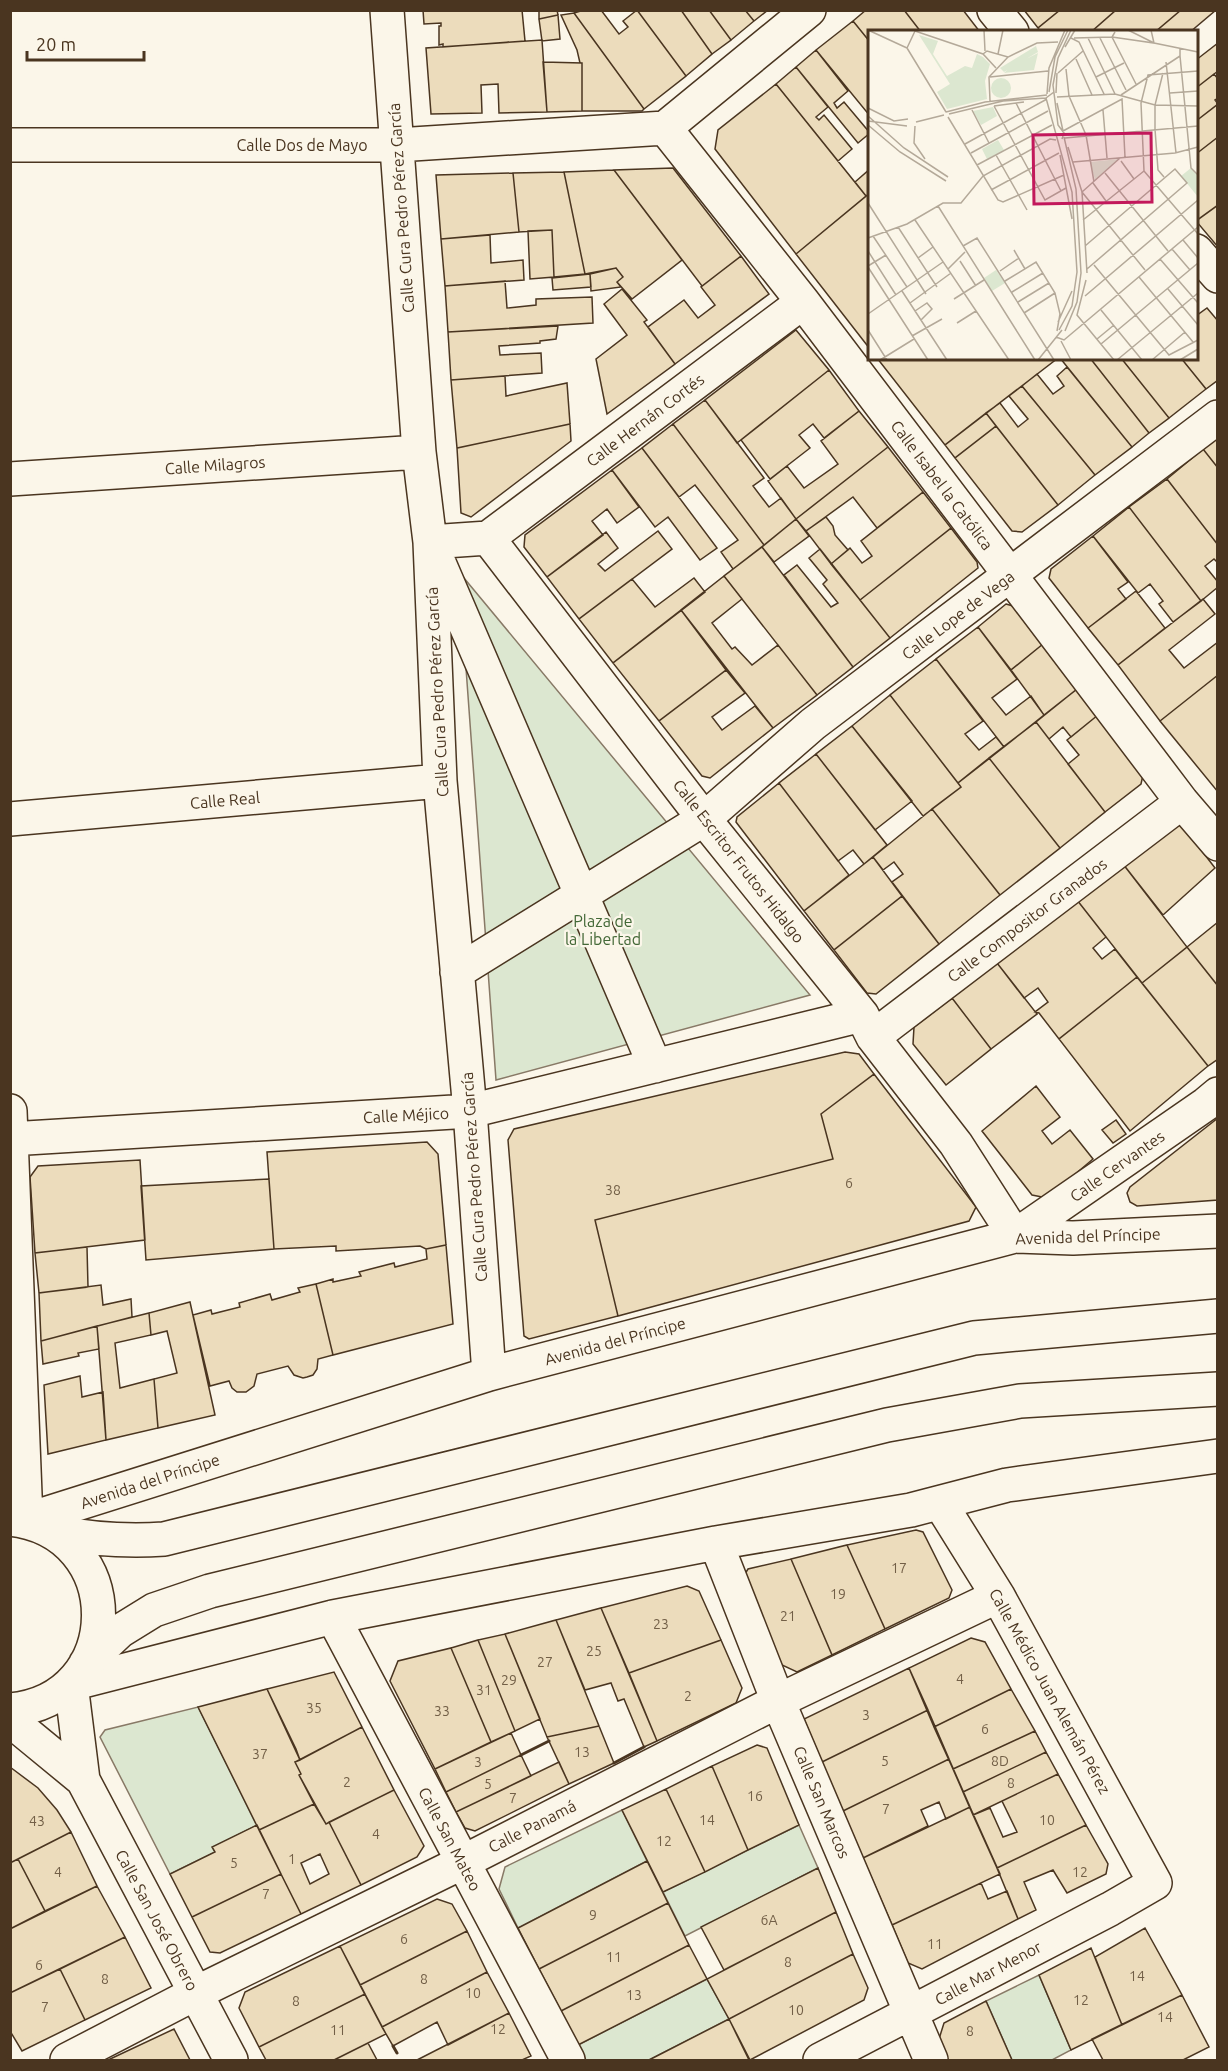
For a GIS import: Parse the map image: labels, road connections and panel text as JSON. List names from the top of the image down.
{
  "streets": {
    "street": [
      "Calle Dos de Mayo",
      "Calle Cura Pedro Pérez García",
      "Calle Hernán Cortés",
      "Calle Milagros",
      "Calle Isabel la Católica",
      "Calle Lope de Vega",
      "Calle Real",
      "Calle Escritor Frutos Hidalgo",
      "Calle Compositor Granados",
      "Calle Méjico",
      "Calle Cervantes",
      "Avenida del Príncipe",
      "Calle Médico Juan Alemán Pérez",
      "Calle San Marcos",
      "Calle Panamá",
      "Calle San Mateo",
      "Calle San José Obrero",
      "Calle Mar Menor"
    ]
  },
  "crossings": [
    ["Calle Dos de Mayo", "Calle Cura Pedro Pérez García"],
    ["Calle Dos de Mayo", "Calle Isabel la Católica"],
    ["Calle Cura Pedro Pérez García", "Calle Milagros"],
    ["Calle Cura Pedro Pérez García", "Calle Lope de Vega"],
    ["Calle Cura Pedro Pérez García", "Calle Real"],
    ["Calle Cura Pedro Pérez García", "Calle Méjico"],
    ["Calle Cura Pedro Pérez García", "Avenida del Príncipe"],
    ["Calle Hernán Cortés", "Calle Isabel la Católica"],
    ["Calle Hernán Cortés", "Calle Escritor Frutos Hidalgo"],
    ["Calle Isabel la Católica", "Calle Lope de Vega"],
    ["Calle Isabel la Católica", "Calle Compositor Granados"],
    ["Calle Lope de Vega", "Calle Escritor Frutos Hidalgo"],
    ["Calle Escritor Frutos Hidalgo", "Calle Compositor Granados"],
    ["Calle Escritor Frutos Hidalgo", "Calle Méjico"],
    ["Calle Escritor Frutos Hidalgo", "Calle Cervantes"],
    ["Calle Escritor Frutos Hidalgo", "Avenida del Príncipe"],
    ["Calle Compositor Granados", "Calle Méjico"],
    ["Calle Cervantes", "Avenida del Príncipe"],
    ["Calle Médico Juan Alemán Pérez", "Calle Panamá"],
    ["Calle Médico Juan Alemán Pérez", "Calle Mar Menor"],
    ["Calle San Marcos", "Calle Panamá"],
    ["Calle San Marcos", "Calle Mar Menor"],
    ["Calle Panamá", "Calle San Mateo"],
    ["Calle Panamá", "Calle San José Obrero"]
  ],
  "parks": ["Plaza de la Libertad"],
  "house_numbers": [
    "6",
    "38",
    "17",
    "19",
    "21",
    "23",
    "25",
    "27",
    "4",
    "29",
    "31",
    "2",
    "35",
    "33",
    "3",
    "6",
    "13",
    "37",
    "5",
    "8D",
    "3",
    "2",
    "8",
    "5",
    "16",
    "7",
    "7",
    "14",
    "10",
    "43",
    "4",
    "12",
    "1",
    "5",
    "4",
    "12",
    "7",
    "9",
    "6A",
    "6",
    "11",
    "11",
    "8",
    "6",
    "14",
    "8",
    "8",
    "10",
    "13",
    "12",
    "8",
    "7",
    "10",
    "14",
    "12",
    "11",
    "8"
  ],
  "scale_bar": "20 m"
}
